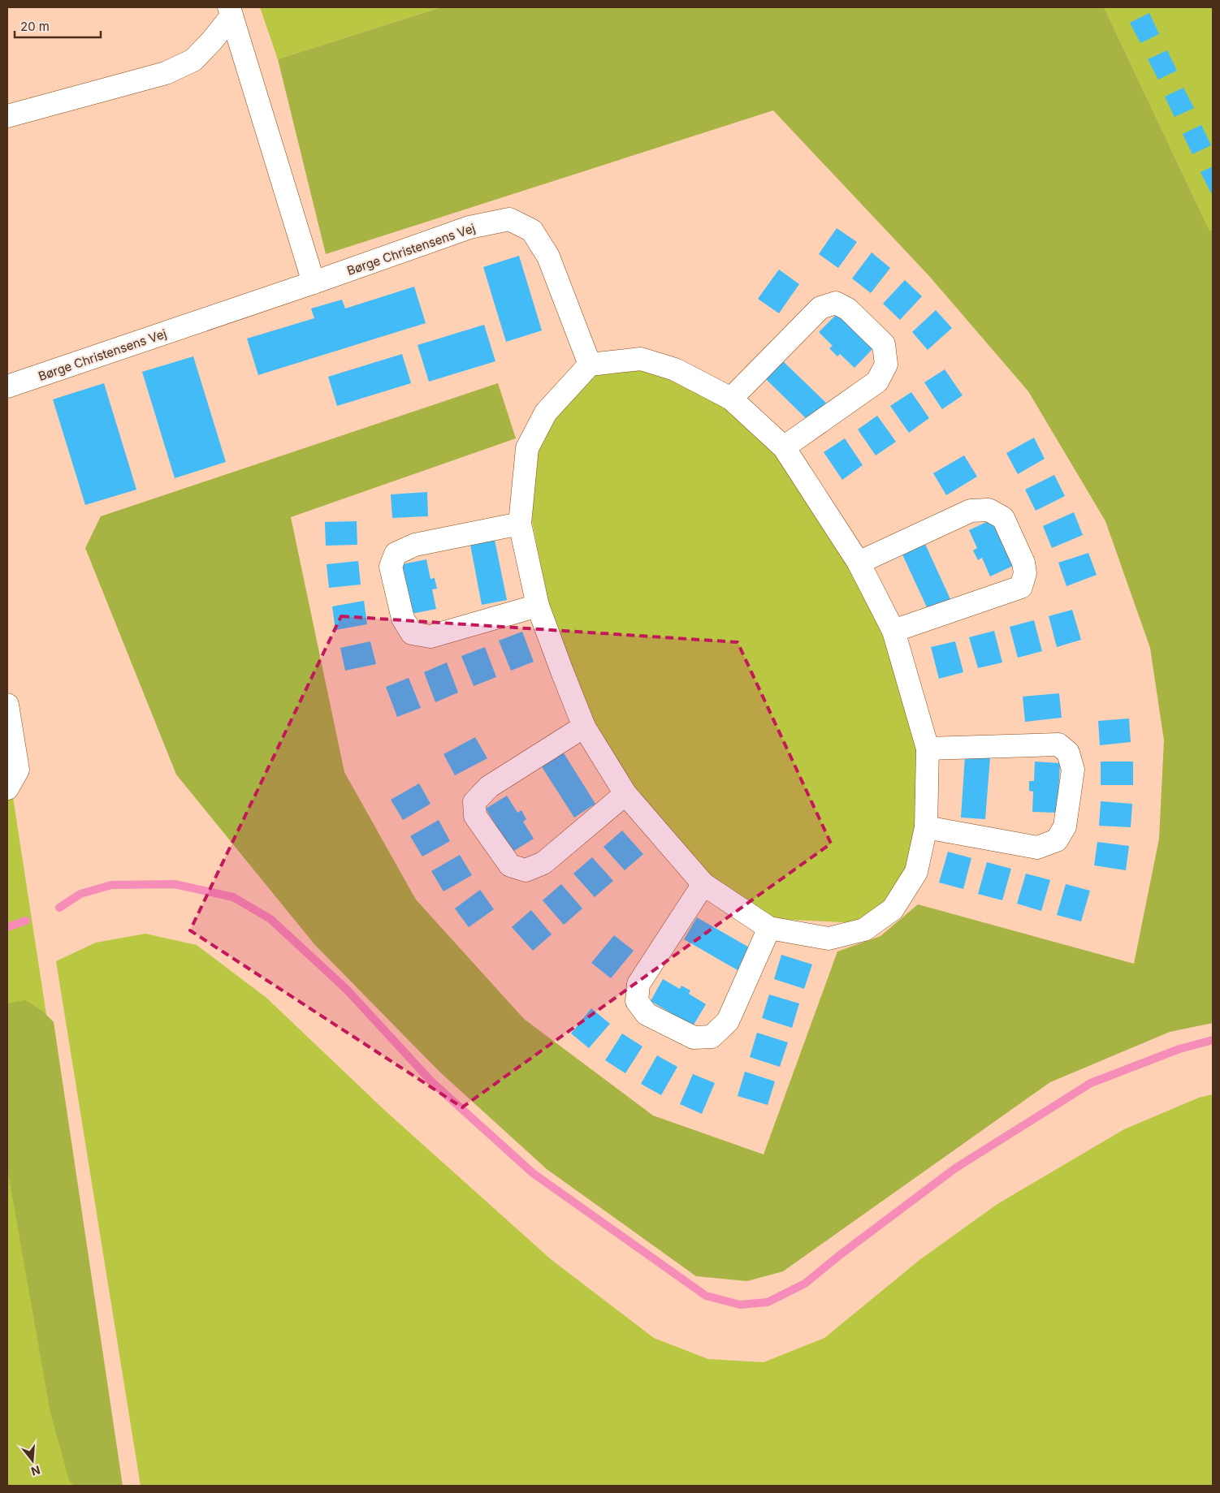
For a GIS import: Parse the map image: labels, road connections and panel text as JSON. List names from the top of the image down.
{
  "streets": {
    "street": ["Børge Christensens Vej"]
  },
  "scale_bar": "20 m",
  "north": "bottom"
}
